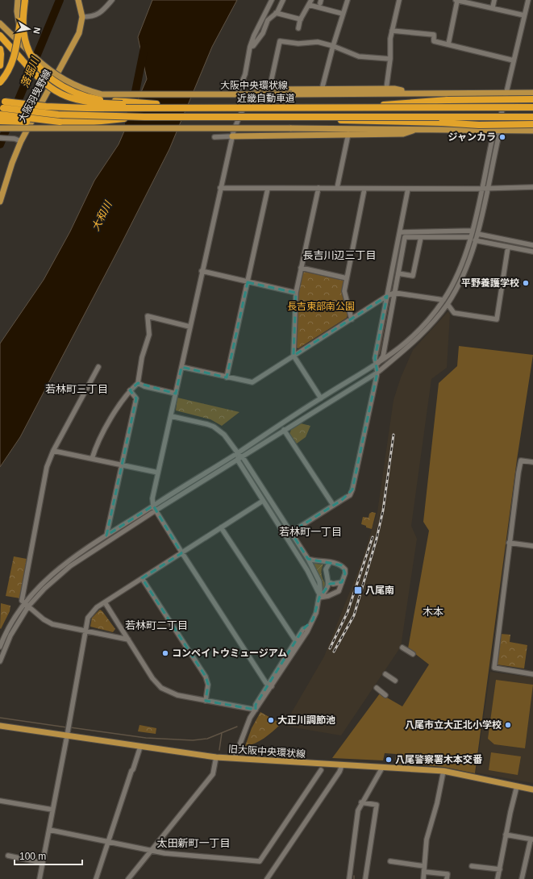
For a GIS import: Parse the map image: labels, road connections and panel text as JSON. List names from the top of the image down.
{
  "streets": {
    "highway": ["近畿自動車道"],
    "main road": ["大阪中央環状線", "大阪羽曳野線", "旧大阪中央環状線"]
  },
  "districts": [
    "長吉川辺三丁目",
    "若林町三丁目",
    "若林町一丁目",
    "木本",
    "若林町二丁目",
    "太田新町一丁目"
  ],
  "water": ["落堀川", "大和川"],
  "parks": ["長吉東部南公園"],
  "places": {
    "other": [
      "ジャンカラ",
      "平野養護学校",
      "コンペイトウミュージアム",
      "大正川調節池",
      "八尾市立大正北小学校",
      "八尾警察署木本交番"
    ],
    "transit": ["八尾南"]
  },
  "scale_bar": "100 m",
  "north": "right"
}
